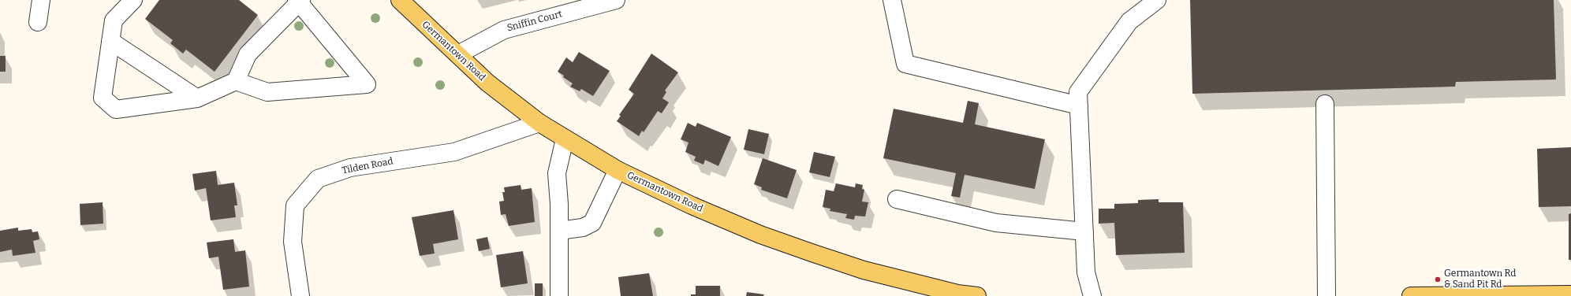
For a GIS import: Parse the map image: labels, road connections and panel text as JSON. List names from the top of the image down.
{
  "streets": {
    "main road": ["Germantown Road"],
    "street": ["Sniffin Court", "Tilden Road"]
  },
  "crossings": [
    ["Sniffin Court", "Germantown Road"],
    ["Germantown Road", "Tilden Road"]
  ],
  "places": ["Germantown Rd & Sand Pit Rd"]
}
